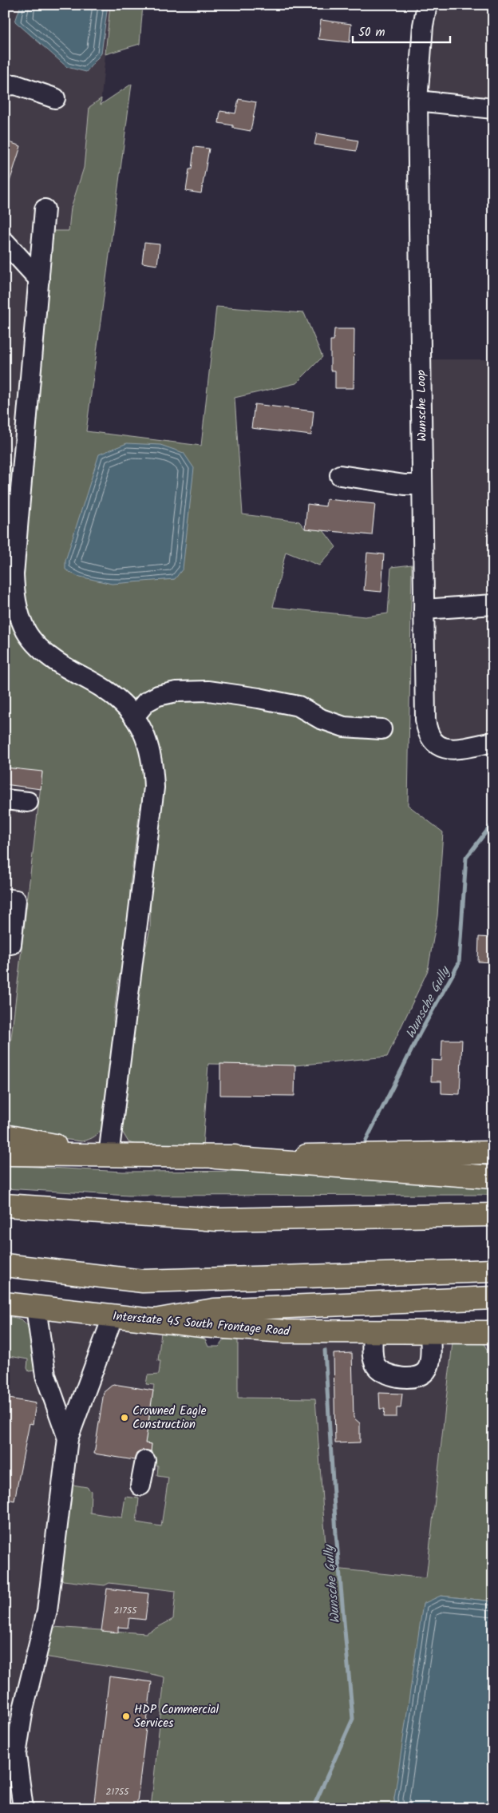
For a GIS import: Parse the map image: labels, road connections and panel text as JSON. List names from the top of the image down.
{
  "streets": {
    "main road": ["Interstate 45 South Frontage Road"],
    "street": ["Wunsche Loop"]
  },
  "water": ["Wunsche Gully"],
  "places": ["Crowned Eagle Construction", "HDP Commercial Services"],
  "house_numbers": ["21755", "21755"],
  "scale_bar": "50 m"
}
